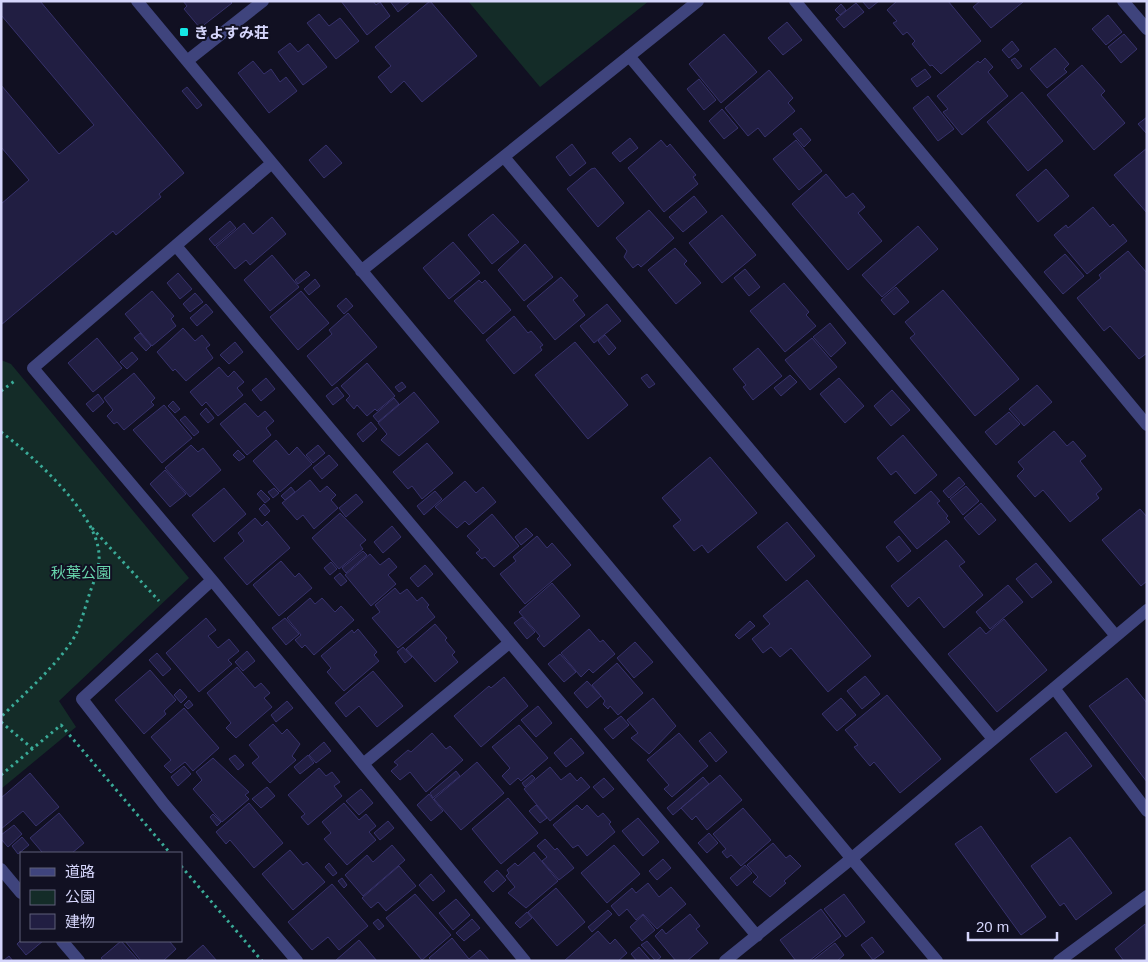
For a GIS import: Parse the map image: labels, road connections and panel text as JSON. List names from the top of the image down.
{
  "parks": ["秋葉公園"],
  "places": {
    "transit": ["きよすみ荘"]
  },
  "legend": ["道路", "公園", "建物"],
  "scale_bar": "20 m"
}
